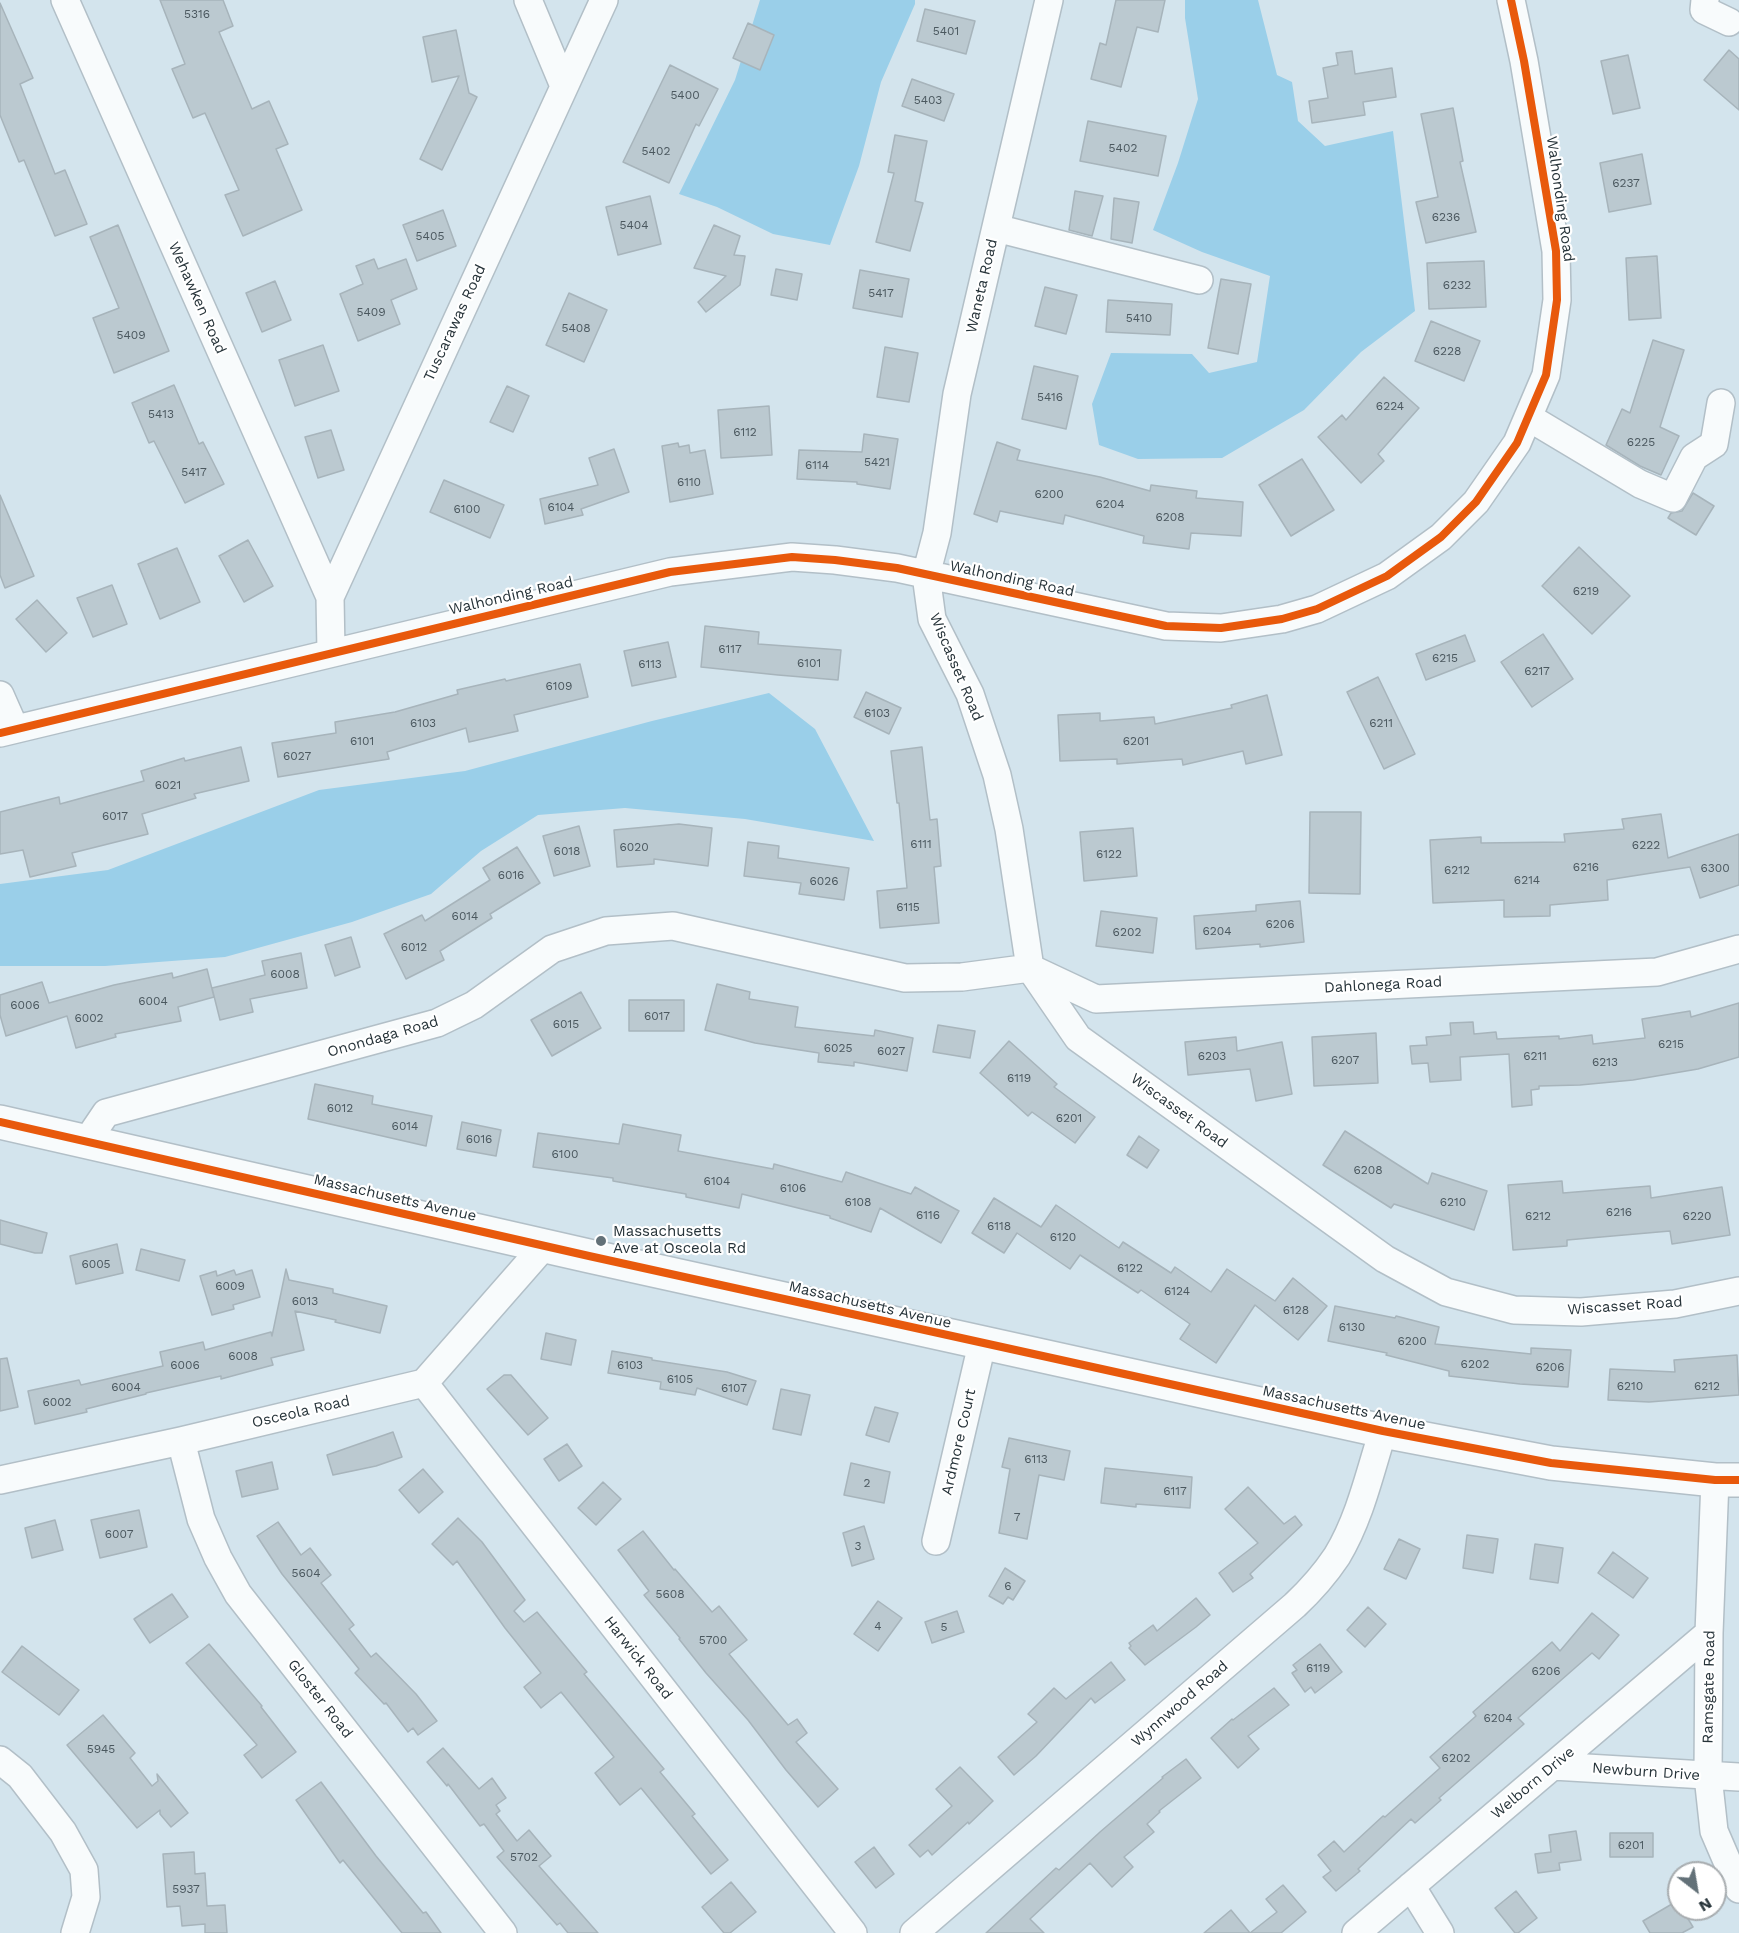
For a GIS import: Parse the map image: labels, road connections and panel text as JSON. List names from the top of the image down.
{
  "streets": {
    "main road": ["Massachusetts Avenue"],
    "street": [
      "Walhonding Road",
      "Waneta Road",
      "Wehawken Road",
      "Tuscarawas Road",
      "Wiscasset Road",
      "Dahlonega Road",
      "Onondaga Road",
      "Osceola Road",
      "Ardmore Court",
      "Harwick Road",
      "Ramsgate Road",
      "Gloster Road",
      "Wynnwood Road",
      "Newburn Drive",
      "Welborn Drive"
    ]
  },
  "crossings": [
    ["Walhonding Road", "Waneta Road"],
    ["Walhonding Road", "Tuscarawas Road"],
    ["Walhonding Road", "Wiscasset Road"],
    ["Waneta Road", "Wiscasset Road"],
    ["Wehawken Road", "Tuscarawas Road"],
    ["Wiscasset Road", "Dahlonega Road"],
    ["Wiscasset Road", "Onondaga Road"],
    ["Dahlonega Road", "Onondaga Road"],
    ["Onondaga Road", "Massachusetts Avenue"],
    ["Massachusetts Avenue", "Ardmore Court"],
    ["Massachusetts Avenue", "Ramsgate Road"],
    ["Massachusetts Avenue", "Wynnwood Road"],
    ["Osceola Road", "Harwick Road"],
    ["Osceola Road", "Gloster Road"],
    ["Ramsgate Road", "Newburn Drive"],
    ["Ramsgate Road", "Welborn Drive"],
    ["Newburn Drive", "Welborn Drive"]
  ],
  "places": ["Massachusetts Ave at Osceola Rd"],
  "house_numbers": [
    "5316",
    "5401",
    "5400",
    "5403",
    "5402",
    "5402",
    "6237",
    "6236",
    "5404",
    "5405",
    "6232",
    "5417",
    "5409",
    "5410",
    "5408",
    "5409",
    "6228",
    "5416",
    "6224",
    "5413",
    "6112",
    "6225",
    "5421",
    "6114",
    "5417",
    "6110",
    "6200",
    "6204",
    "6104",
    "6100",
    "6208",
    "6219",
    "6117",
    "6215",
    "6101",
    "6113",
    "6217",
    "6109",
    "6103",
    "6103",
    "6211",
    "6101",
    "6201",
    "6027",
    "6021",
    "6017",
    "6111",
    "6222",
    "6020",
    "6018",
    "6122",
    "6216",
    "6300",
    "6212",
    "6016",
    "6214",
    "6026",
    "6115",
    "6014",
    "6206",
    "6204",
    "6202",
    "6012",
    "6008",
    "6004",
    "6006",
    "6017",
    "6002",
    "6015",
    "6215",
    "6025",
    "6027",
    "6203",
    "6211",
    "6207",
    "6213",
    "6119",
    "6012",
    "6201",
    "6014",
    "6016",
    "6100",
    "6208",
    "6104",
    "6106",
    "6108",
    "6210",
    "6216",
    "6116",
    "6212",
    "6220",
    "6118",
    "6120",
    "6005",
    "6122",
    "6009",
    "6124",
    "6013",
    "6128",
    "6130",
    "6200",
    "6008",
    "6202",
    "6006",
    "6103",
    "6206",
    "6105",
    "6210",
    "6212",
    "6004",
    "6107",
    "6002",
    "6113",
    "2",
    "6117",
    "7",
    "6007",
    "3",
    "5604",
    "6",
    "5608",
    "4",
    "5",
    "5700",
    "6119",
    "6206",
    "6204",
    "5945",
    "6202",
    "6201",
    "5702",
    "5937"
  ],
  "north": "bottom right"
}
